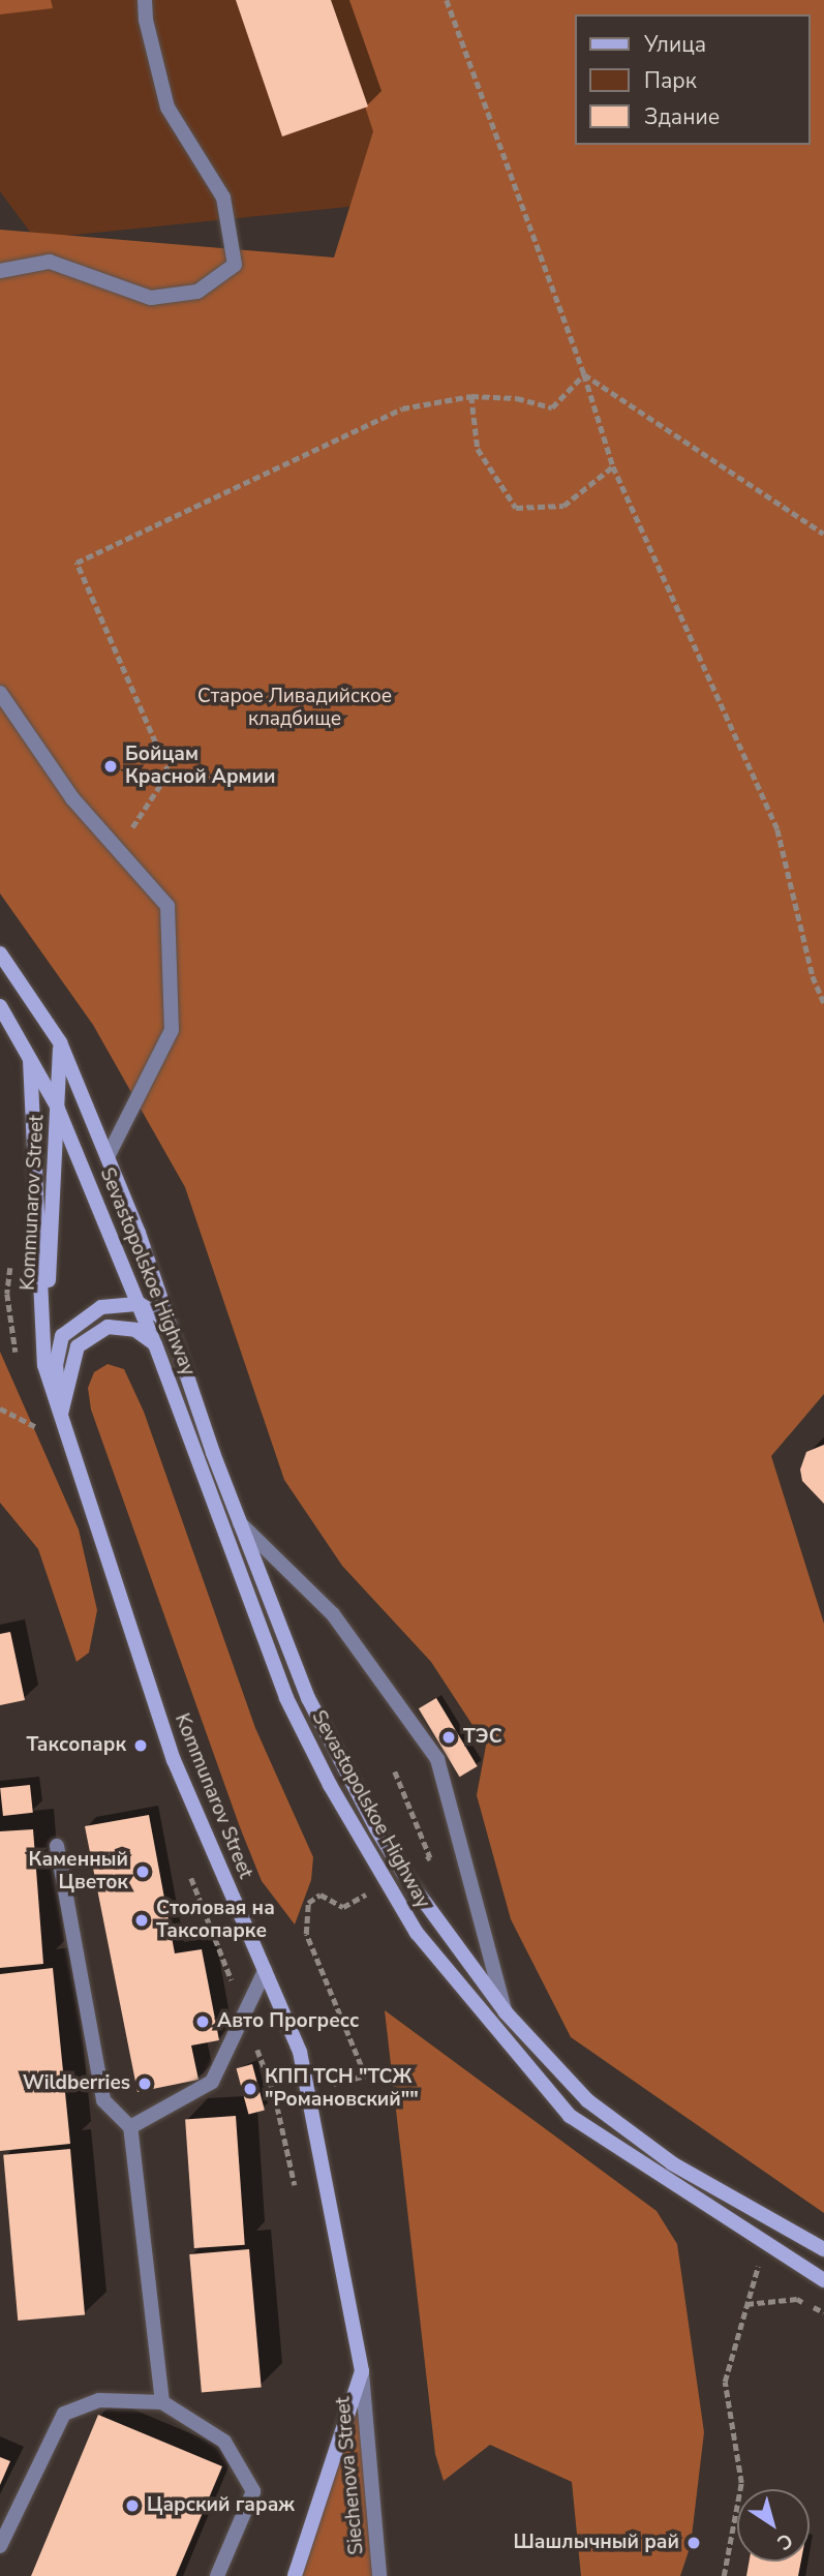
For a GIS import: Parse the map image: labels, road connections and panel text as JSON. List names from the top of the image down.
{
  "streets": {
    "main road": ["Kommunarov Street", "Sevastopolskoe Highway"],
    "street": ["Siechenova Street"]
  },
  "crossings": [
    ["Kommunarov Street", "Sevastopolskoe Highway"],
    ["Kommunarov Street", "Siechenova Street"]
  ],
  "parks": ["Старое Ливадийское кладбище"],
  "places": [
    "Бойцам Красной Армии",
    "ТЭС",
    "Таксопарк",
    "Каменный Цветок",
    "Столовая на Таксопарке",
    "Авто Прогресс",
    "Wildberries",
    "КПП ТСН \"ТСЖ \"Романовский\"\"",
    "Царский гараж",
    "Шашлычный рай"
  ],
  "legend": ["Улица", "Парк", "Здание"],
  "north": "bottom right"
}
